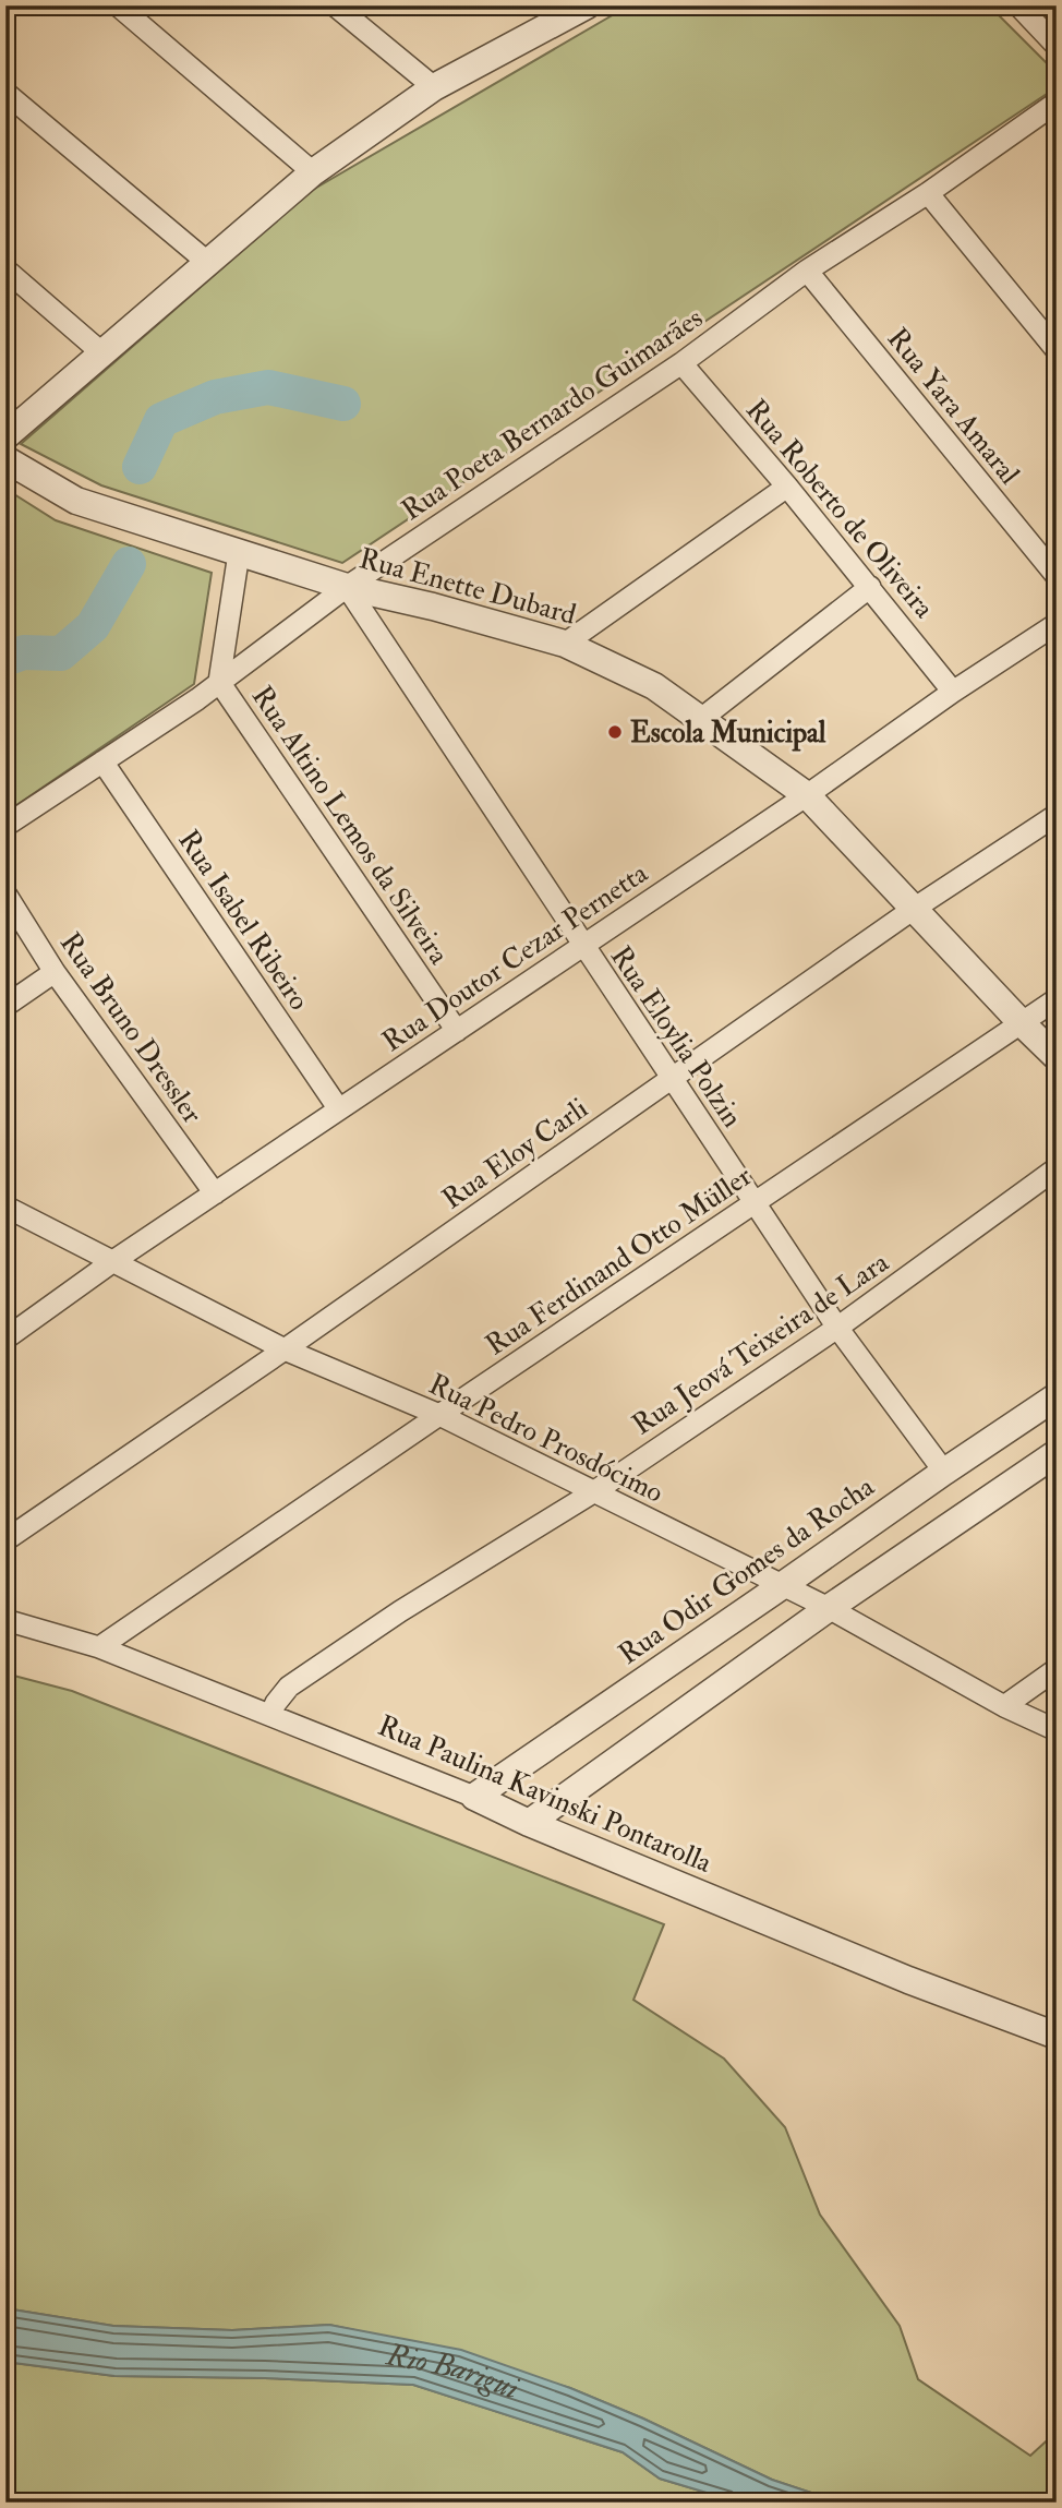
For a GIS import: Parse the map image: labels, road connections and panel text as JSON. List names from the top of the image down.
{
  "streets": {
    "street": [
      "Rua Yara Amaral",
      "Rua Poeta Bernardo Guimarães",
      "Rua Roberto de Oliveira",
      "Rua Enette Dubard",
      "Rua Altino Lemos da Silveira",
      "Rua Isabel Ribeiro",
      "Rua Doutor Cezar Pernetta",
      "Rua Bruno Dressler",
      "Rua Eloylia Polzin",
      "Rua Eloy Carli",
      "Rua Ferdinand Otto Müller",
      "Rua Jeová Teixeira de Lara",
      "Rua Pedro Prosdócimo",
      "Rua Odir Gomes da Rocha",
      "Rua Paulina Kavinski Pontarolla"
    ]
  },
  "crossings": [
    ["Rua Yara Amaral", "Rua Poeta Bernardo Guimarães"],
    ["Rua Poeta Bernardo Guimarães", "Rua Roberto de Oliveira"],
    ["Rua Poeta Bernardo Guimarães", "Rua Enette Dubard"],
    ["Rua Poeta Bernardo Guimarães", "Rua Altino Lemos da Silveira"],
    ["Rua Poeta Bernardo Guimarães", "Rua Isabel Ribeiro"],
    ["Rua Poeta Bernardo Guimarães", "Rua Eloylia Polzin"],
    ["Rua Roberto de Oliveira", "Rua Doutor Cezar Pernetta"],
    ["Rua Enette Dubard", "Rua Altino Lemos da Silveira"],
    ["Rua Enette Dubard", "Rua Doutor Cezar Pernetta"],
    ["Rua Enette Dubard", "Rua Eloylia Polzin"],
    ["Rua Enette Dubard", "Rua Eloy Carli"],
    ["Rua Enette Dubard", "Rua Ferdinand Otto Müller"],
    ["Rua Altino Lemos da Silveira", "Rua Doutor Cezar Pernetta"],
    ["Rua Isabel Ribeiro", "Rua Doutor Cezar Pernetta"],
    ["Rua Doutor Cezar Pernetta", "Rua Bruno Dressler"],
    ["Rua Doutor Cezar Pernetta", "Rua Eloylia Polzin"],
    ["Rua Doutor Cezar Pernetta", "Rua Pedro Prosdócimo"],
    ["Rua Eloylia Polzin", "Rua Eloy Carli"],
    ["Rua Eloylia Polzin", "Rua Ferdinand Otto Müller"],
    ["Rua Eloylia Polzin", "Rua Jeová Teixeira de Lara"],
    ["Rua Eloylia Polzin", "Rua Odir Gomes da Rocha"],
    ["Rua Eloy Carli", "Rua Pedro Prosdócimo"],
    ["Rua Ferdinand Otto Müller", "Rua Pedro Prosdócimo"],
    ["Rua Ferdinand Otto Müller", "Rua Paulina Kavinski Pontarolla"],
    ["Rua Jeová Teixeira de Lara", "Rua Pedro Prosdócimo"],
    ["Rua Jeová Teixeira de Lara", "Rua Paulina Kavinski Pontarolla"],
    ["Rua Pedro Prosdócimo", "Rua Odir Gomes da Rocha"],
    ["Rua Odir Gomes da Rocha", "Rua Paulina Kavinski Pontarolla"]
  ],
  "water": ["Rio Barigui"],
  "places": ["Escola Municipal"]
}
